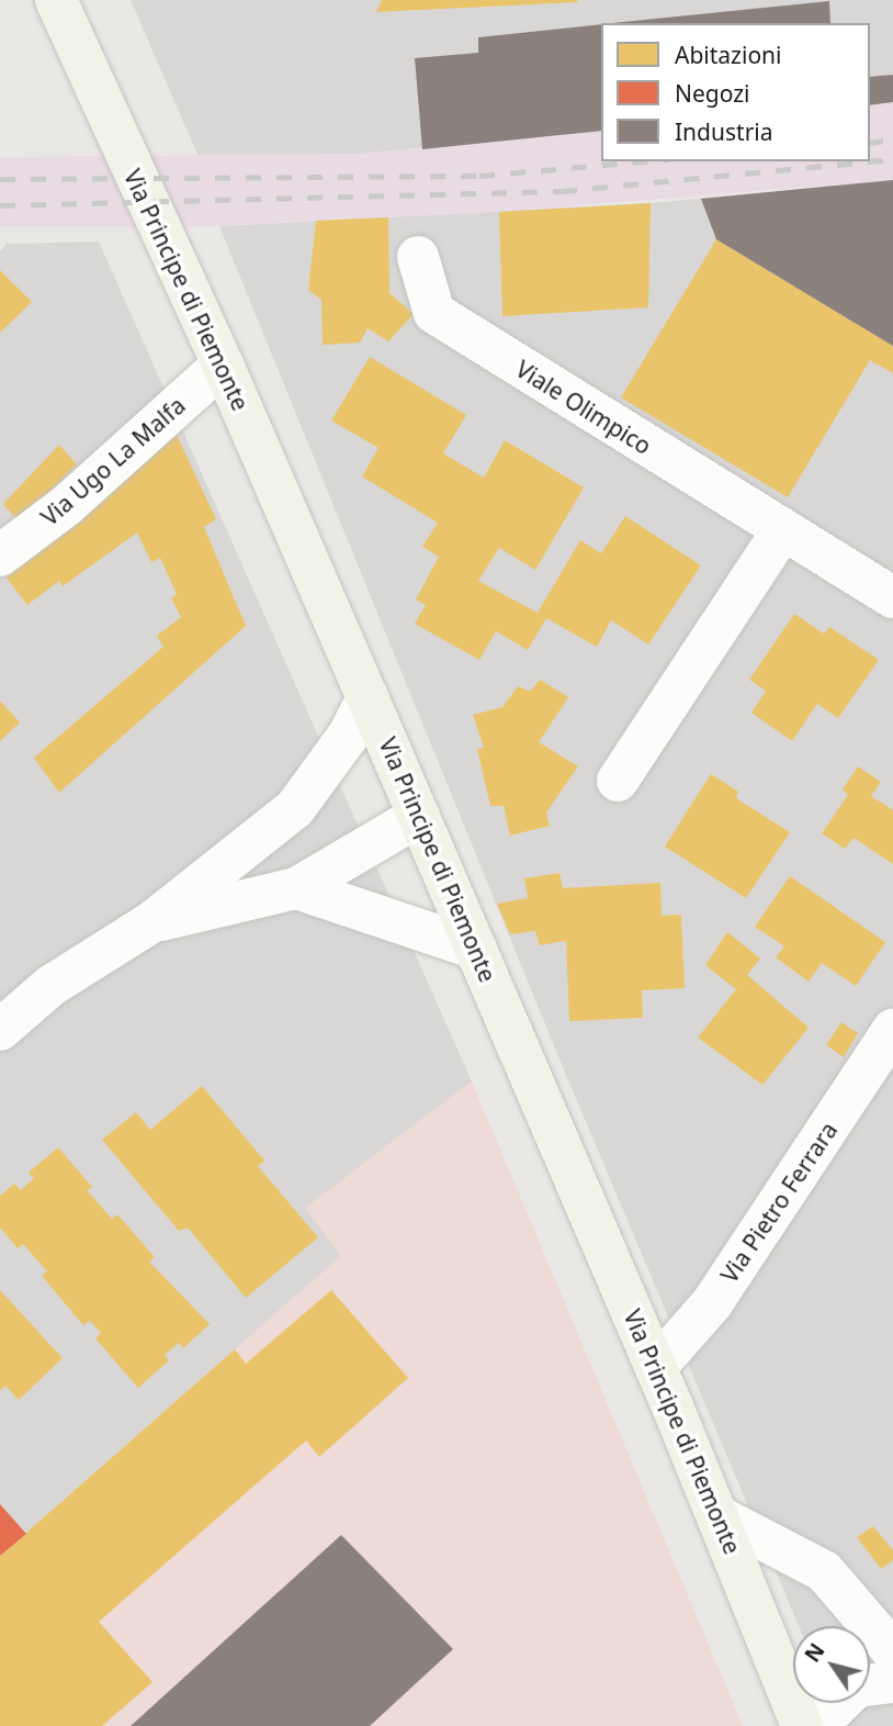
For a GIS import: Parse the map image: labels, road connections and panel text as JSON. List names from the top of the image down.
{
  "streets": {
    "main road": ["Via Principe di Piemonte"],
    "street": ["Viale Olimpico", "Via Ugo La Malfa", "Via Pietro Ferrara"]
  },
  "crossings": [
    ["Via Principe di Piemonte", "Via Ugo La Malfa"],
    ["Via Principe di Piemonte", "Via Pietro Ferrara"]
  ],
  "legend": ["Abitazioni", "Negozi", "Industria"],
  "north": "top left"
}
